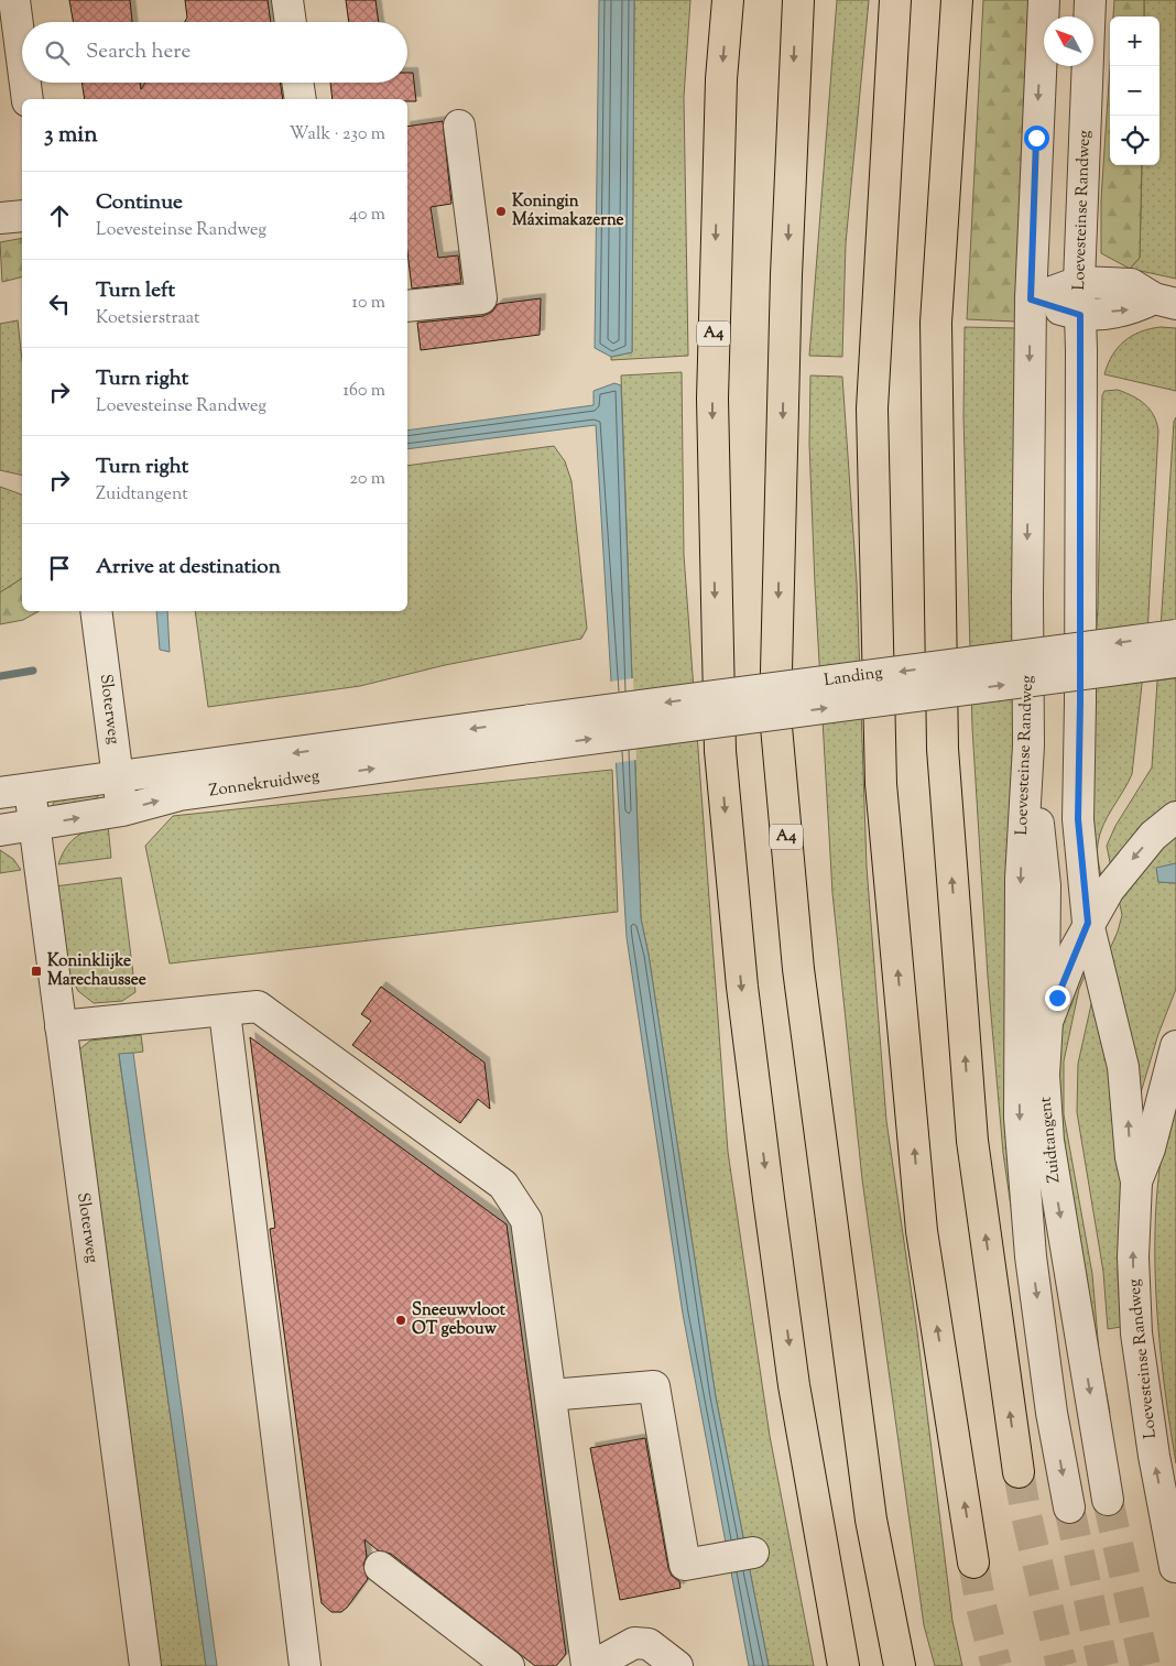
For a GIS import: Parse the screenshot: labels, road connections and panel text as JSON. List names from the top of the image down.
{
  "streets": {
    "highway": ["A4"],
    "street": [
      "Loevesteinse Randweg",
      "Landing",
      "Sloterweg",
      "Zonnekruidweg",
      "Zuidtangent"
    ]
  },
  "crossings": [
    ["Loevesteinse Randweg", "Zuidtangent"],
    ["Landing", "Zonnekruidweg"],
    ["Sloterweg", "Zonnekruidweg"]
  ],
  "places": {
    "other": ["Koningin Máximakazerne", "Sneeuwvloot OT gebouw"],
    "transit": ["Koninklijke Marechaussee"]
  },
  "north": "top left",
  "page": {
    "map_buttons": ["+", "−"],
    "search": "Search here",
    "heading": ["3 min", "Walk · 230 m"],
    "list": [
      ["Continue", "Loevesteinse Randweg", "40 m"],
      ["Turn left", "Koetsierstraat", "10 m"],
      ["Turn right", "Loevesteinse Randweg", "160 m"],
      ["Turn right", "Zuidtangent", "20 m"],
      "Arrive at destination"
    ]
  }
}
